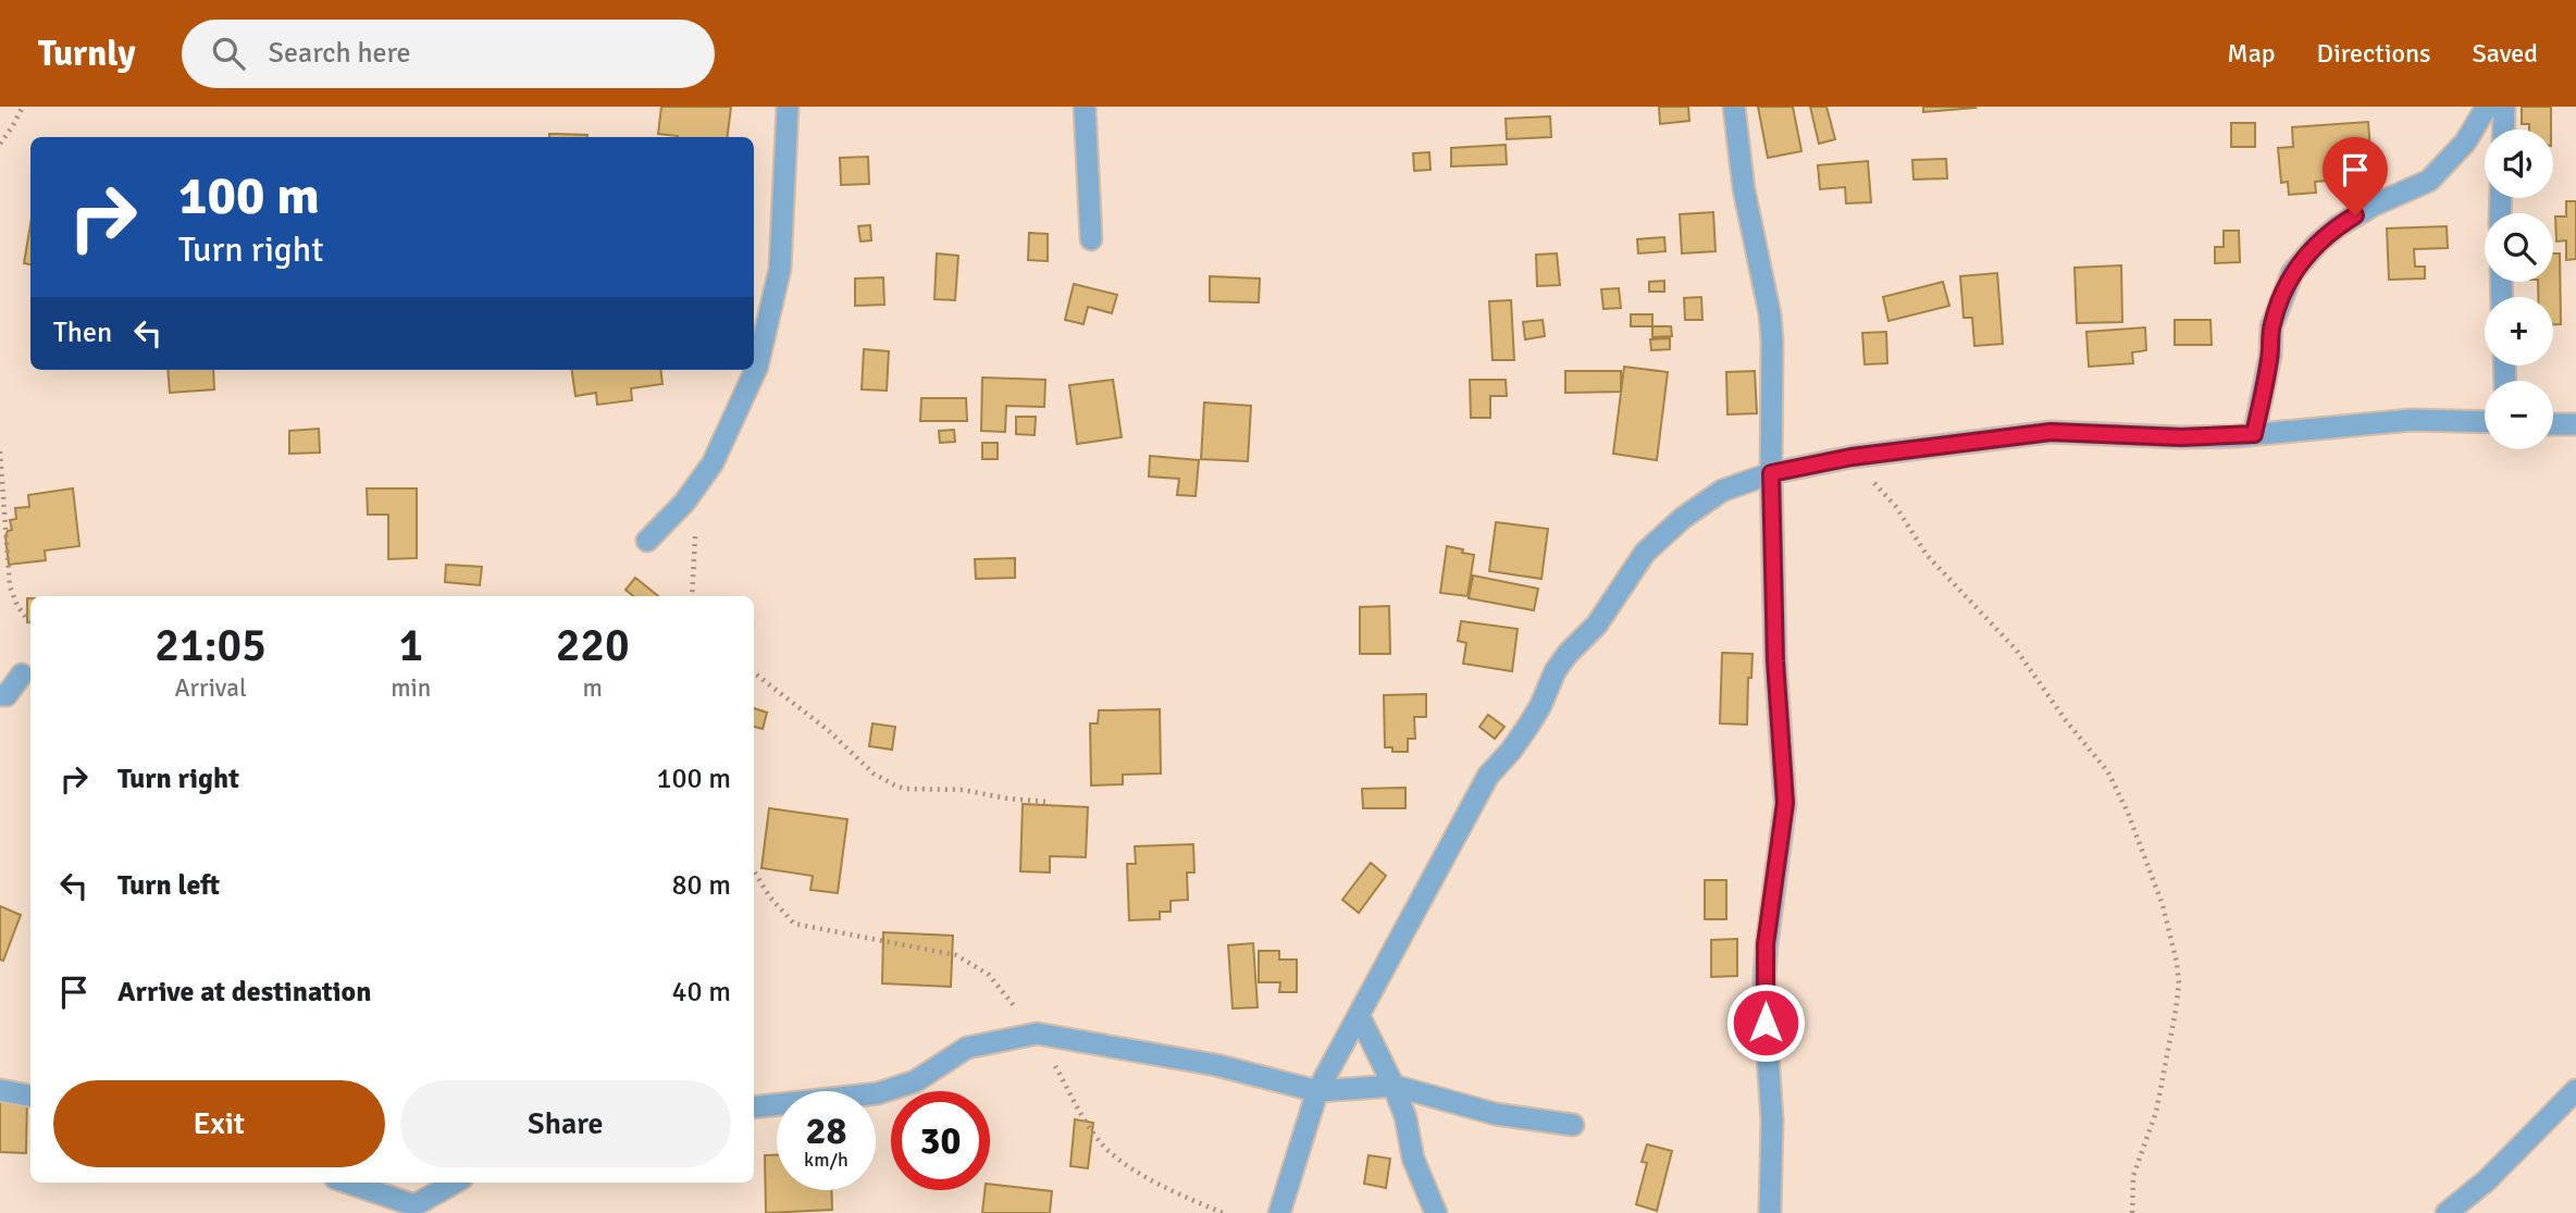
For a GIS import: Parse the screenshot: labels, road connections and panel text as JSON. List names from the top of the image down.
{
  "page": {
    "header": "Turnly",
    "search": "Search here",
    "nav": ["Map", "Directions", "Saved"],
    "map_buttons": ["+", "−"],
    "turn": ["100 m", "Turn right"],
    "then": "Then",
    "eta": [
      "21:05",
      "Arrival",
      "1",
      "min",
      "220",
      "m"
    ],
    "list": [
      {
        "name": "Turn right",
        "value": "100 m"
      },
      {
        "name": "Turn left",
        "value": "80 m"
      },
      {
        "name": "Arrive at destination",
        "value": "40 m"
      }
    ],
    "buttons": ["Exit", "Share"],
    "speed": "28 km/h",
    "limit": "30"
  }
}
